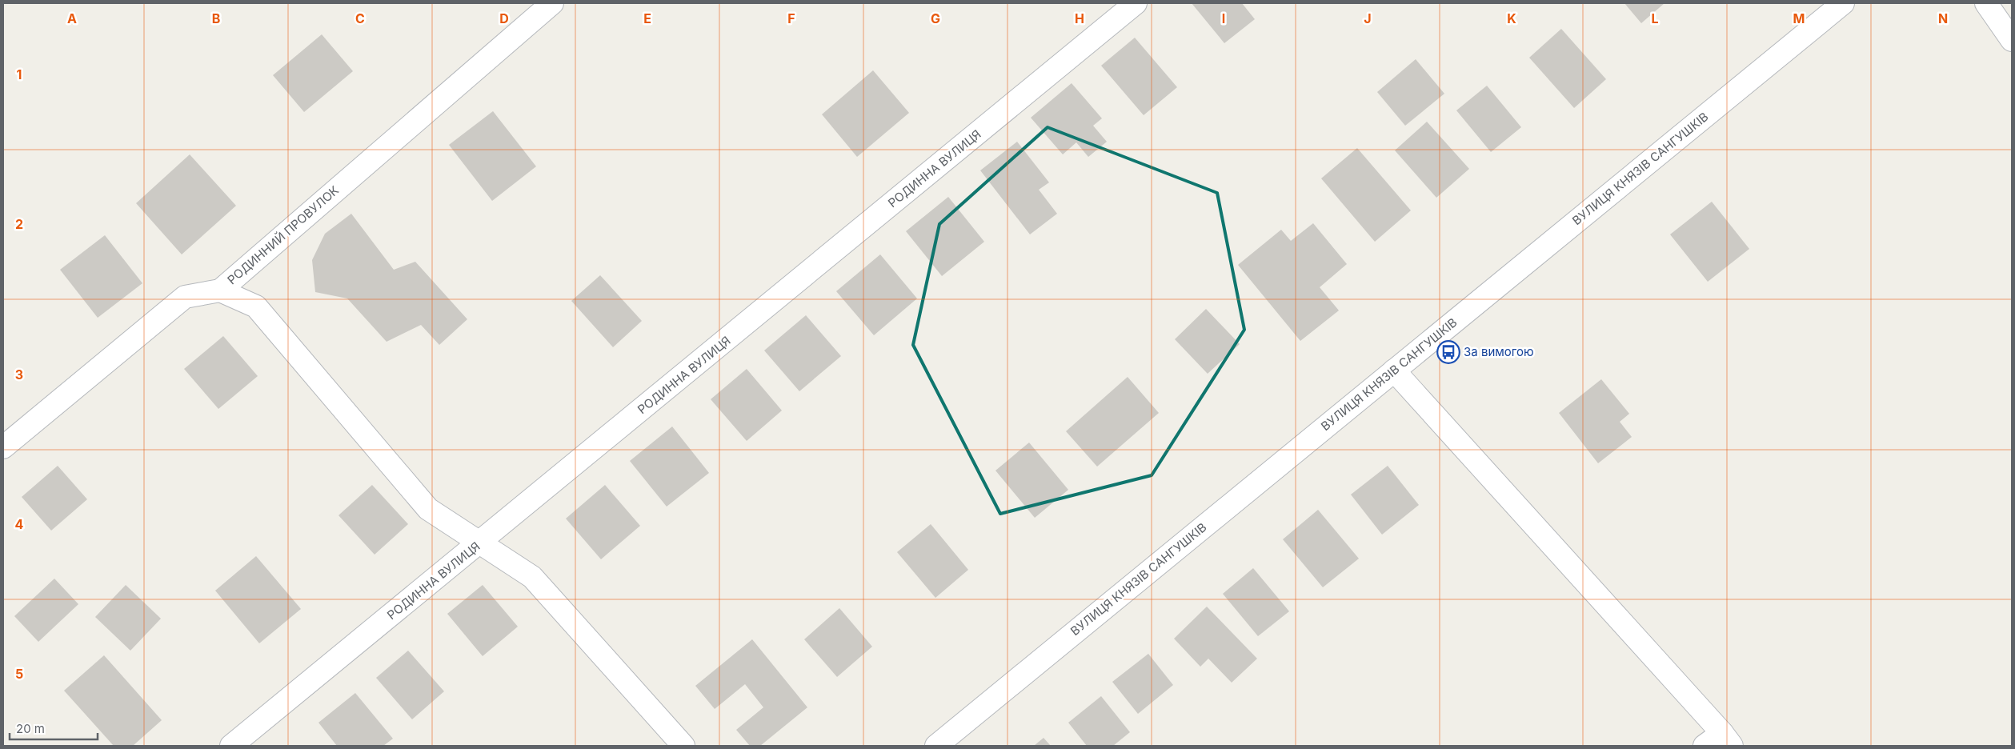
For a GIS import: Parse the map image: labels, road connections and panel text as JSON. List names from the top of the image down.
{
  "streets": {
    "street": ["РОДИННА ВУЛИЦЯ", "ВУЛИЦЯ КНЯЗІВ САНГУШКІВ", "РОДИННИЙ ПРОВУЛОК"]
  },
  "places": {
    "bus stop": ["За вимогою"]
  },
  "scale_bar": "20 m",
  "grid": {
    "columns": [
      "A",
      "B",
      "C",
      "D",
      "E",
      "F",
      "G",
      "H",
      "I",
      "J",
      "K",
      "L",
      "M",
      "N"
    ],
    "rows": [
      "1",
      "2",
      "3",
      "4",
      "5"
    ]
  }
}
